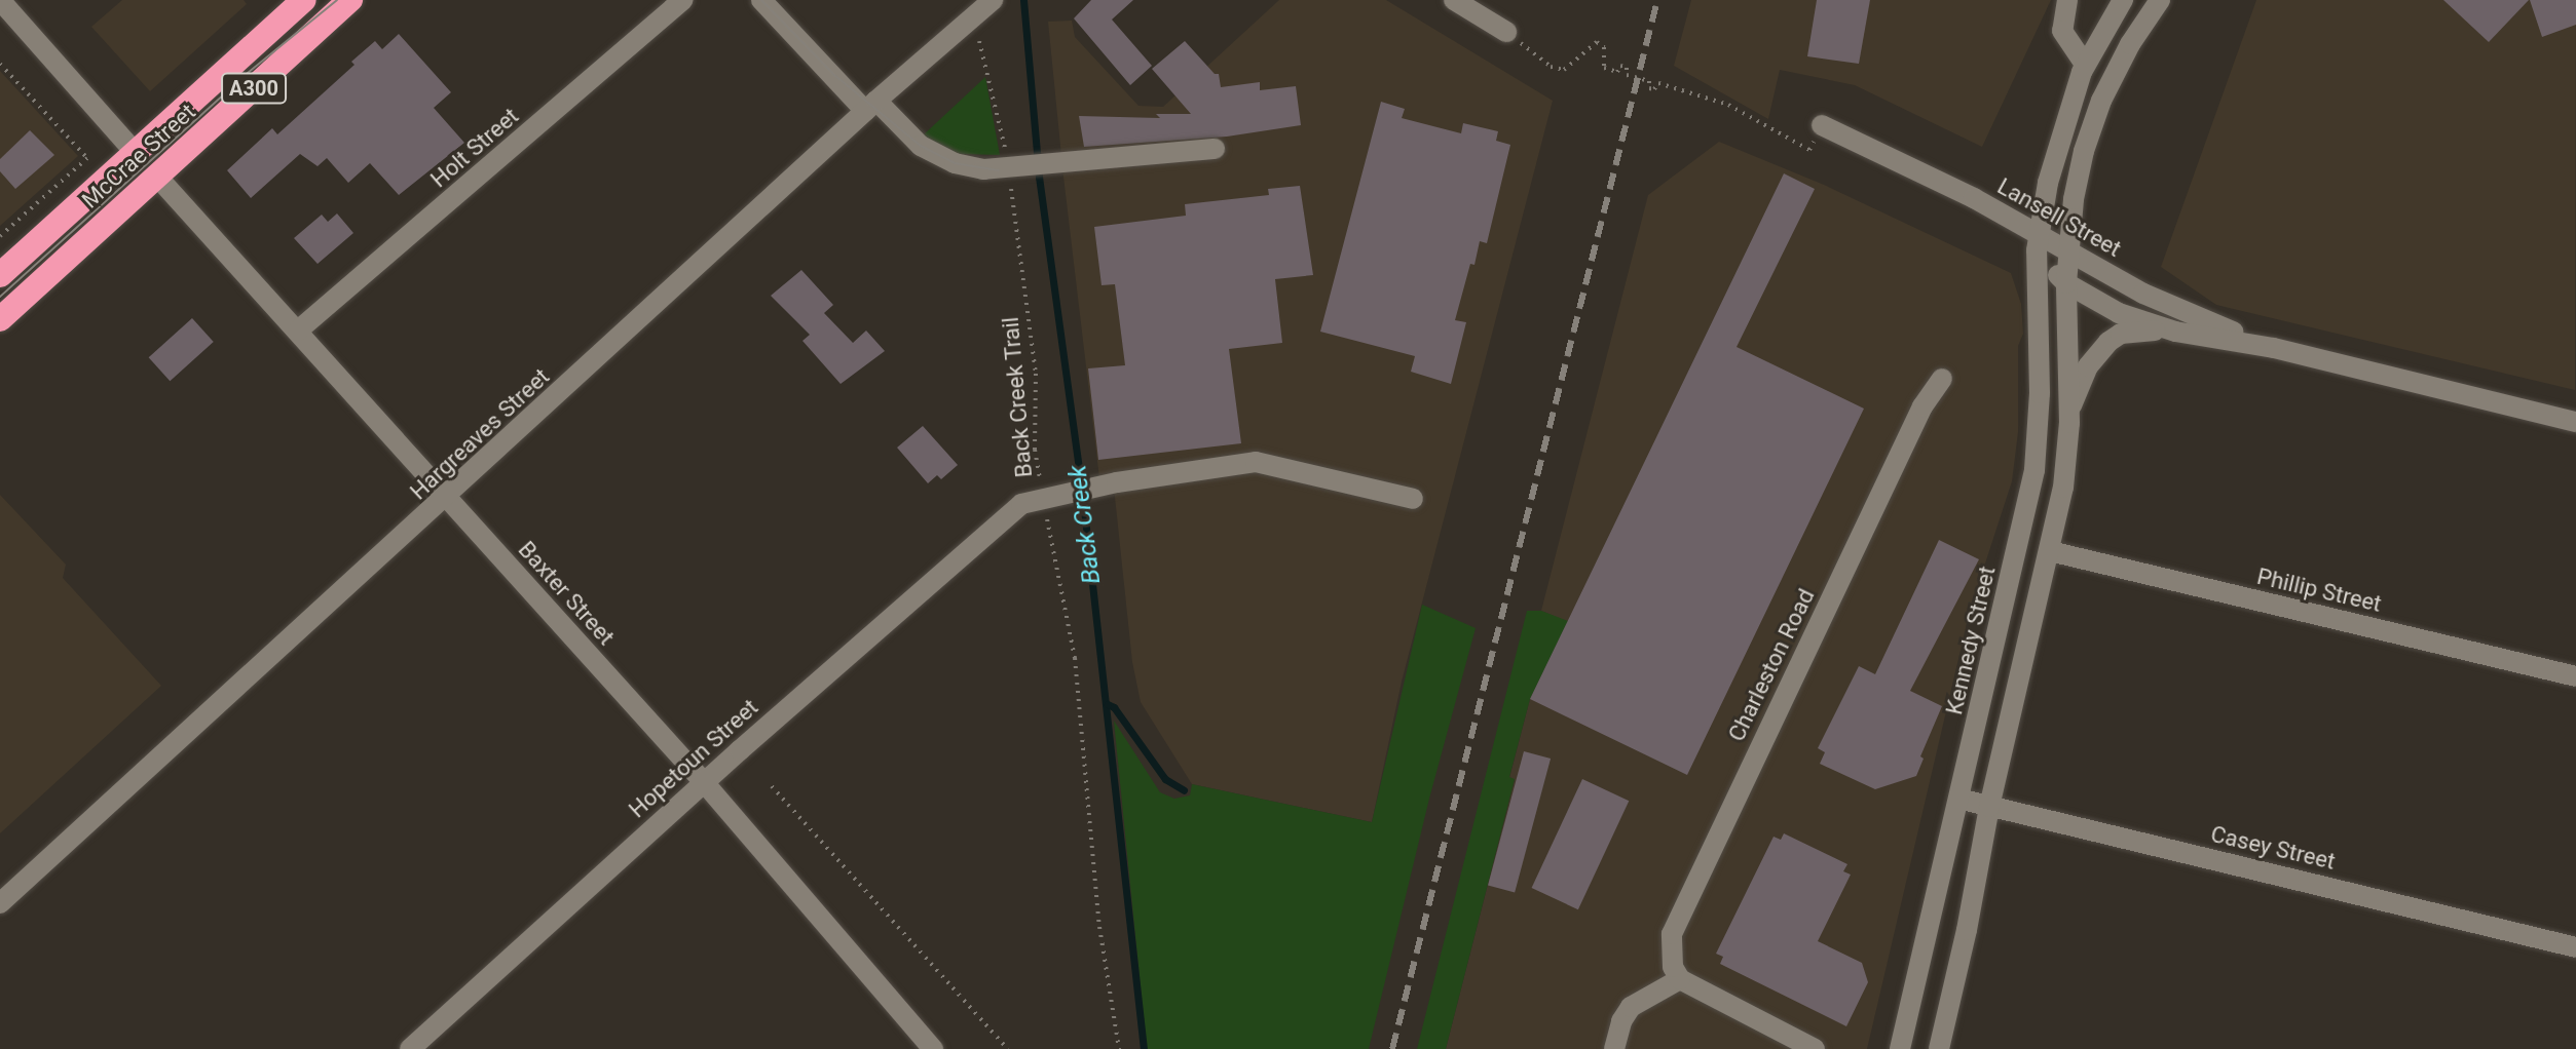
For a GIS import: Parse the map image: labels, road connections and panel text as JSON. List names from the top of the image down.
{
  "streets": {
    "highway": ["A300", "McCrae Street"],
    "street": [
      "Holt Street",
      "Lansell Street",
      "Hargreaves Street",
      "Phillip Street",
      "Baxter Street",
      "Kennedy Street",
      "Charleston Road",
      "Hopetoun Street",
      "Casey Street"
    ],
    "path": ["Back Creek Trail"]
  },
  "crossings": [
    ["Holt Street", "Baxter Street"],
    ["McCrae Street", "Baxter Street"],
    ["Lansell Street", "Kennedy Street"],
    ["Back Creek Trail", "Hopetoun Street"],
    ["Hargreaves Street", "Baxter Street"],
    ["Baxter Street", "Hopetoun Street"],
    ["Kennedy Street", "Casey Street"]
  ],
  "water": ["Back Creek"]
}
